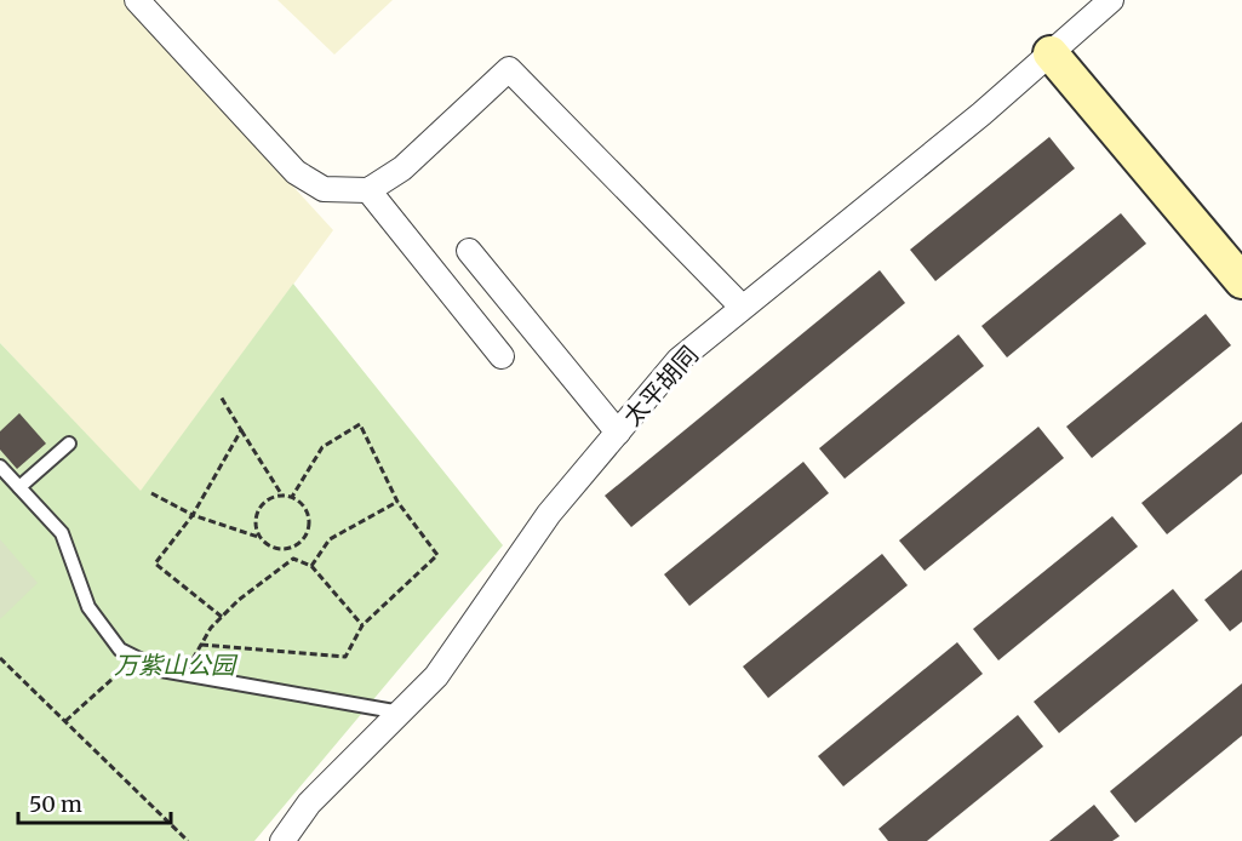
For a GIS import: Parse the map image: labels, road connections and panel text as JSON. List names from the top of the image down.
{
  "streets": {
    "street": ["太平胡同"]
  },
  "parks": ["万紫山公园"],
  "scale_bar": "50 m"
}
